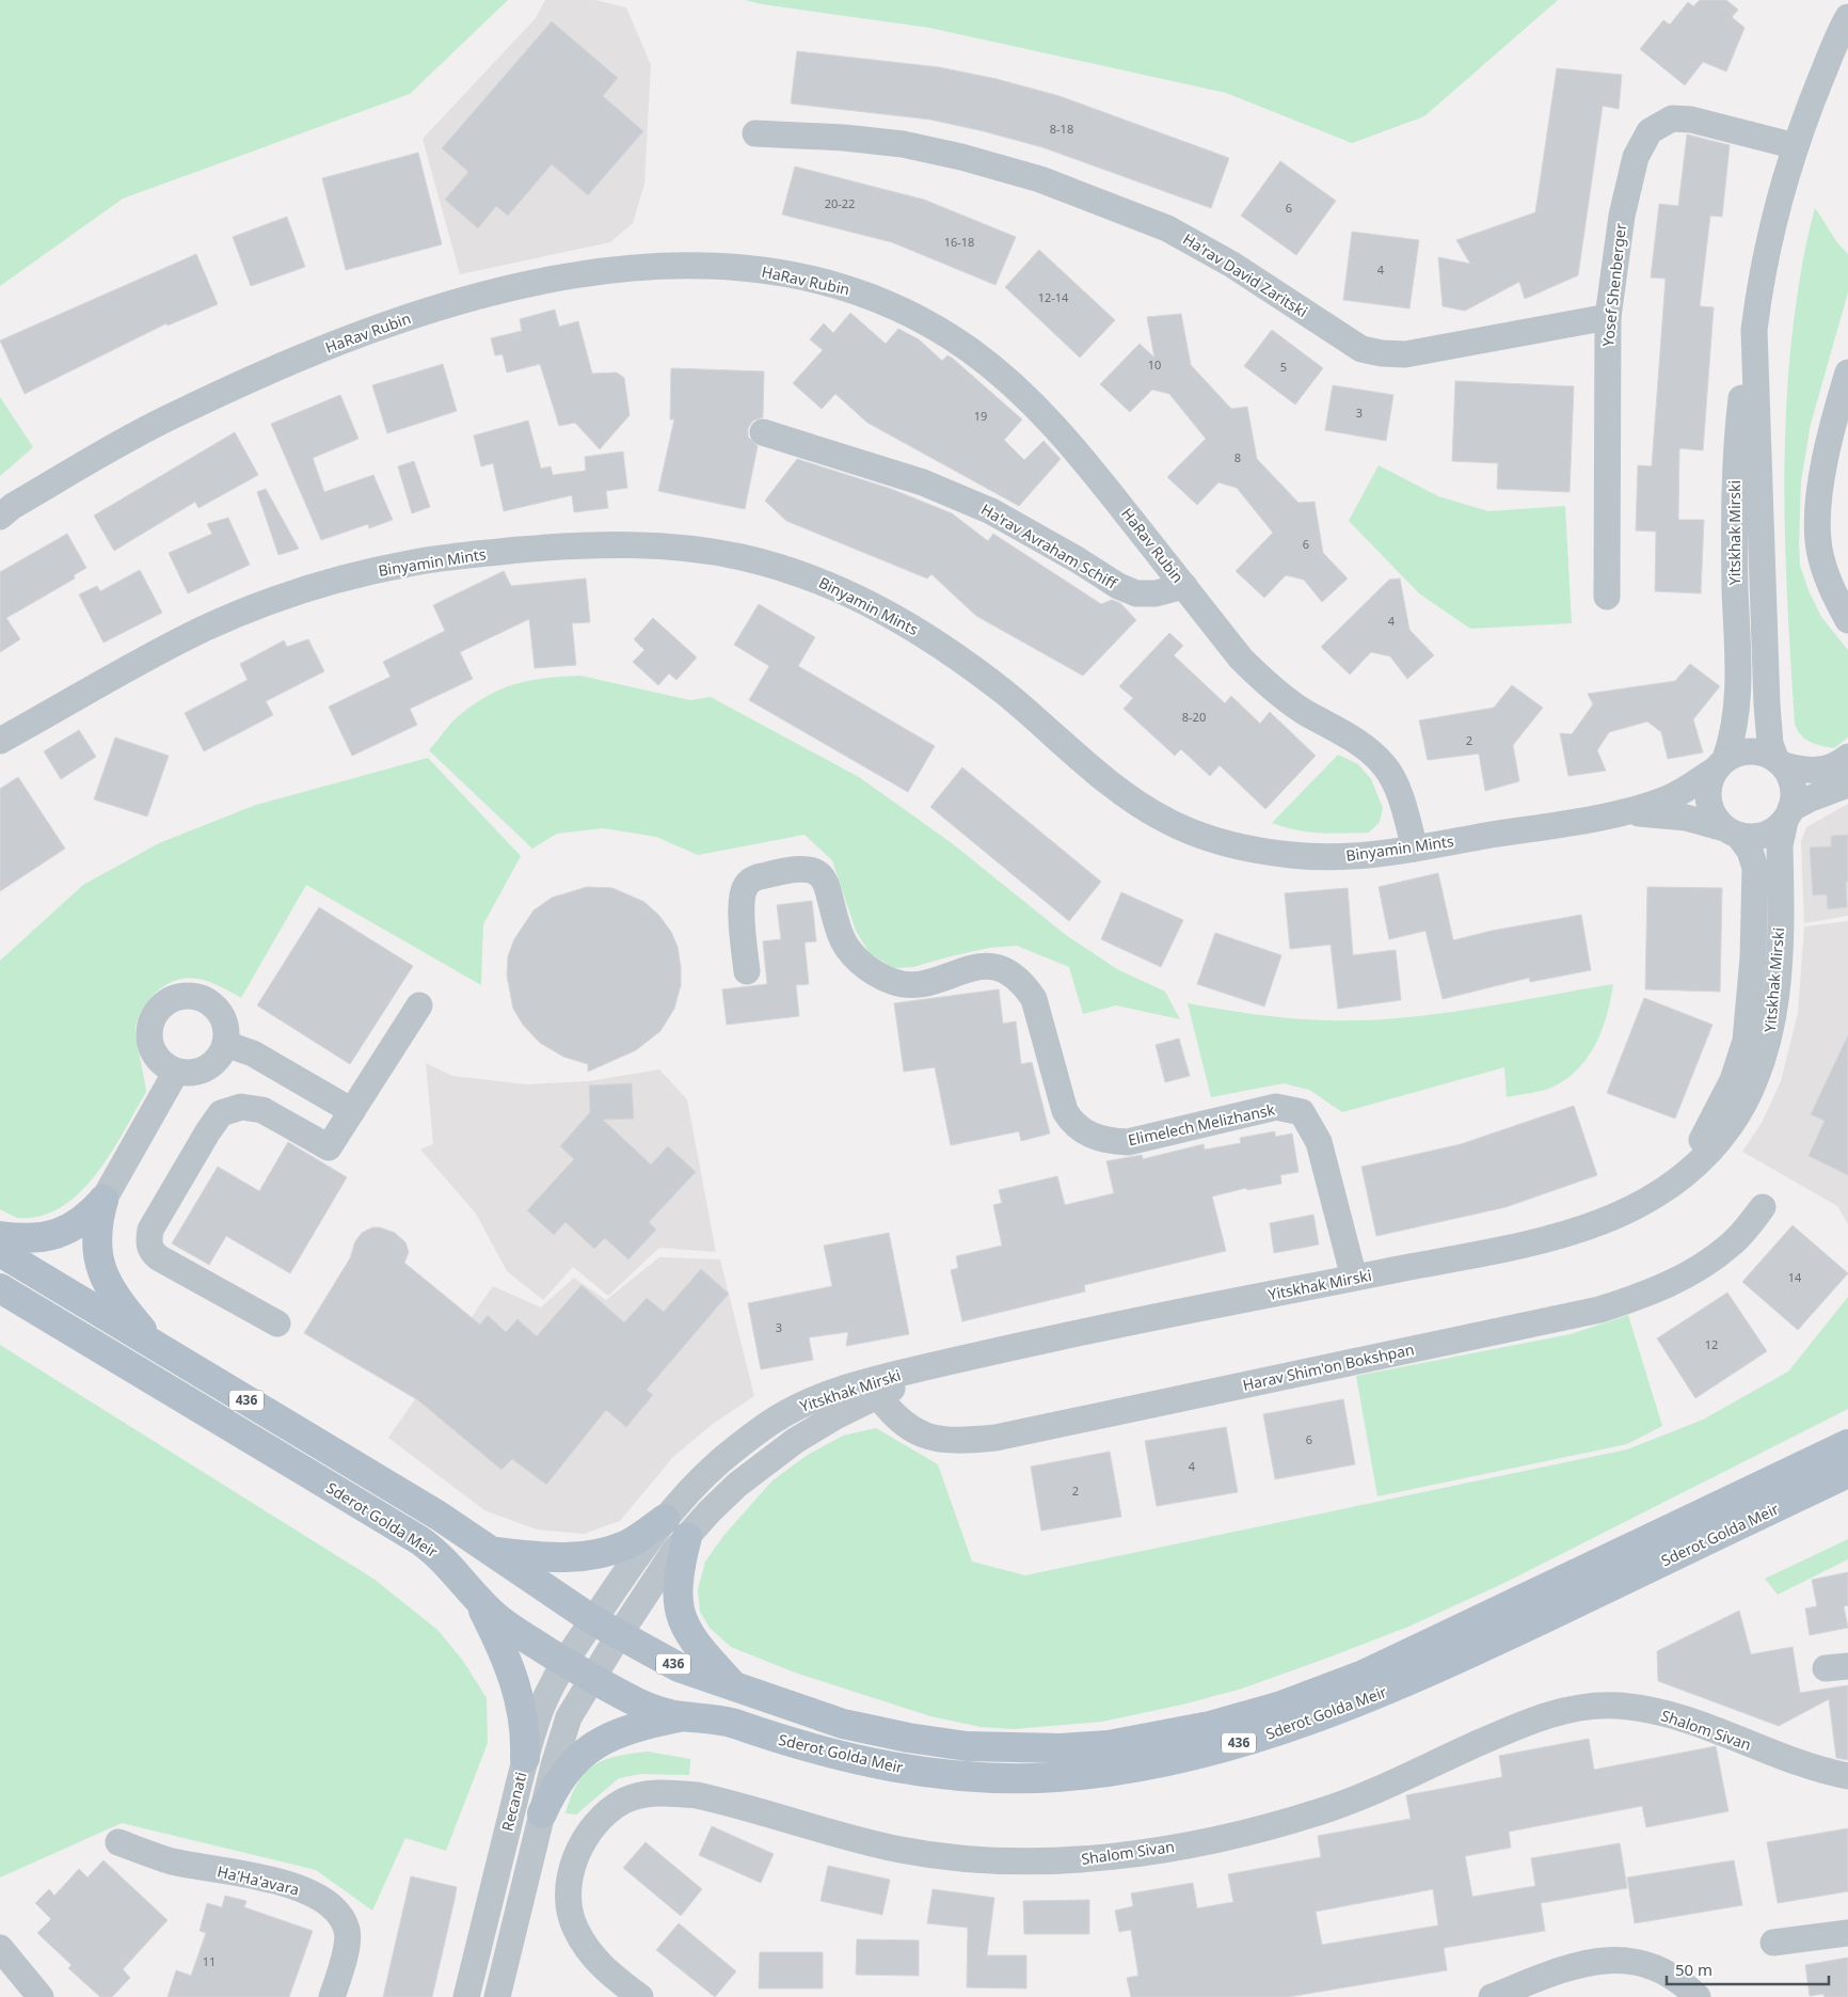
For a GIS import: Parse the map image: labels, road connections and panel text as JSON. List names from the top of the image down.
{
  "streets": {
    "main road": ["436", "Sderot Golda Meir"],
    "street": [
      "Ha'rav David Zaritski",
      "HaRav Rubin",
      "Yosef Shenberger",
      "Yitskhak Mirski",
      "Ha'rav Avraham Schiff",
      "Binyamin Mints",
      "Elimelech Melizhansk",
      "Harav Shim'on Bokshpan",
      "Shalom Sivan",
      "Recanati",
      "Ha'Ha'avara"
    ]
  },
  "crossings": [
    ["Ha'rav David Zaritski", "Yosef Shenberger"],
    ["HaRav Rubin", "Ha'rav Avraham Schiff"],
    ["HaRav Rubin", "Binyamin Mints"],
    ["Yosef Shenberger", "Yitskhak Mirski"],
    ["Yitskhak Mirski", "Binyamin Mints"],
    ["Yitskhak Mirski", "Elimelech Melizhansk"],
    ["Yitskhak Mirski", "Harav Shim'on Bokshpan"],
    ["Yitskhak Mirski", "Sderot Golda Meir"],
    ["Yitskhak Mirski", "Recanati"],
    ["Sderot Golda Meir", "Recanati"]
  ],
  "house_numbers": [
    "8-18",
    "20-22",
    "6",
    "16-18",
    "4",
    "12-14",
    "10",
    "5",
    "3",
    "19",
    "8",
    "6",
    "4",
    "8-20",
    "2",
    "14",
    "3",
    "12",
    "6",
    "4",
    "2",
    "11"
  ],
  "scale_bar": "50 m"
}
